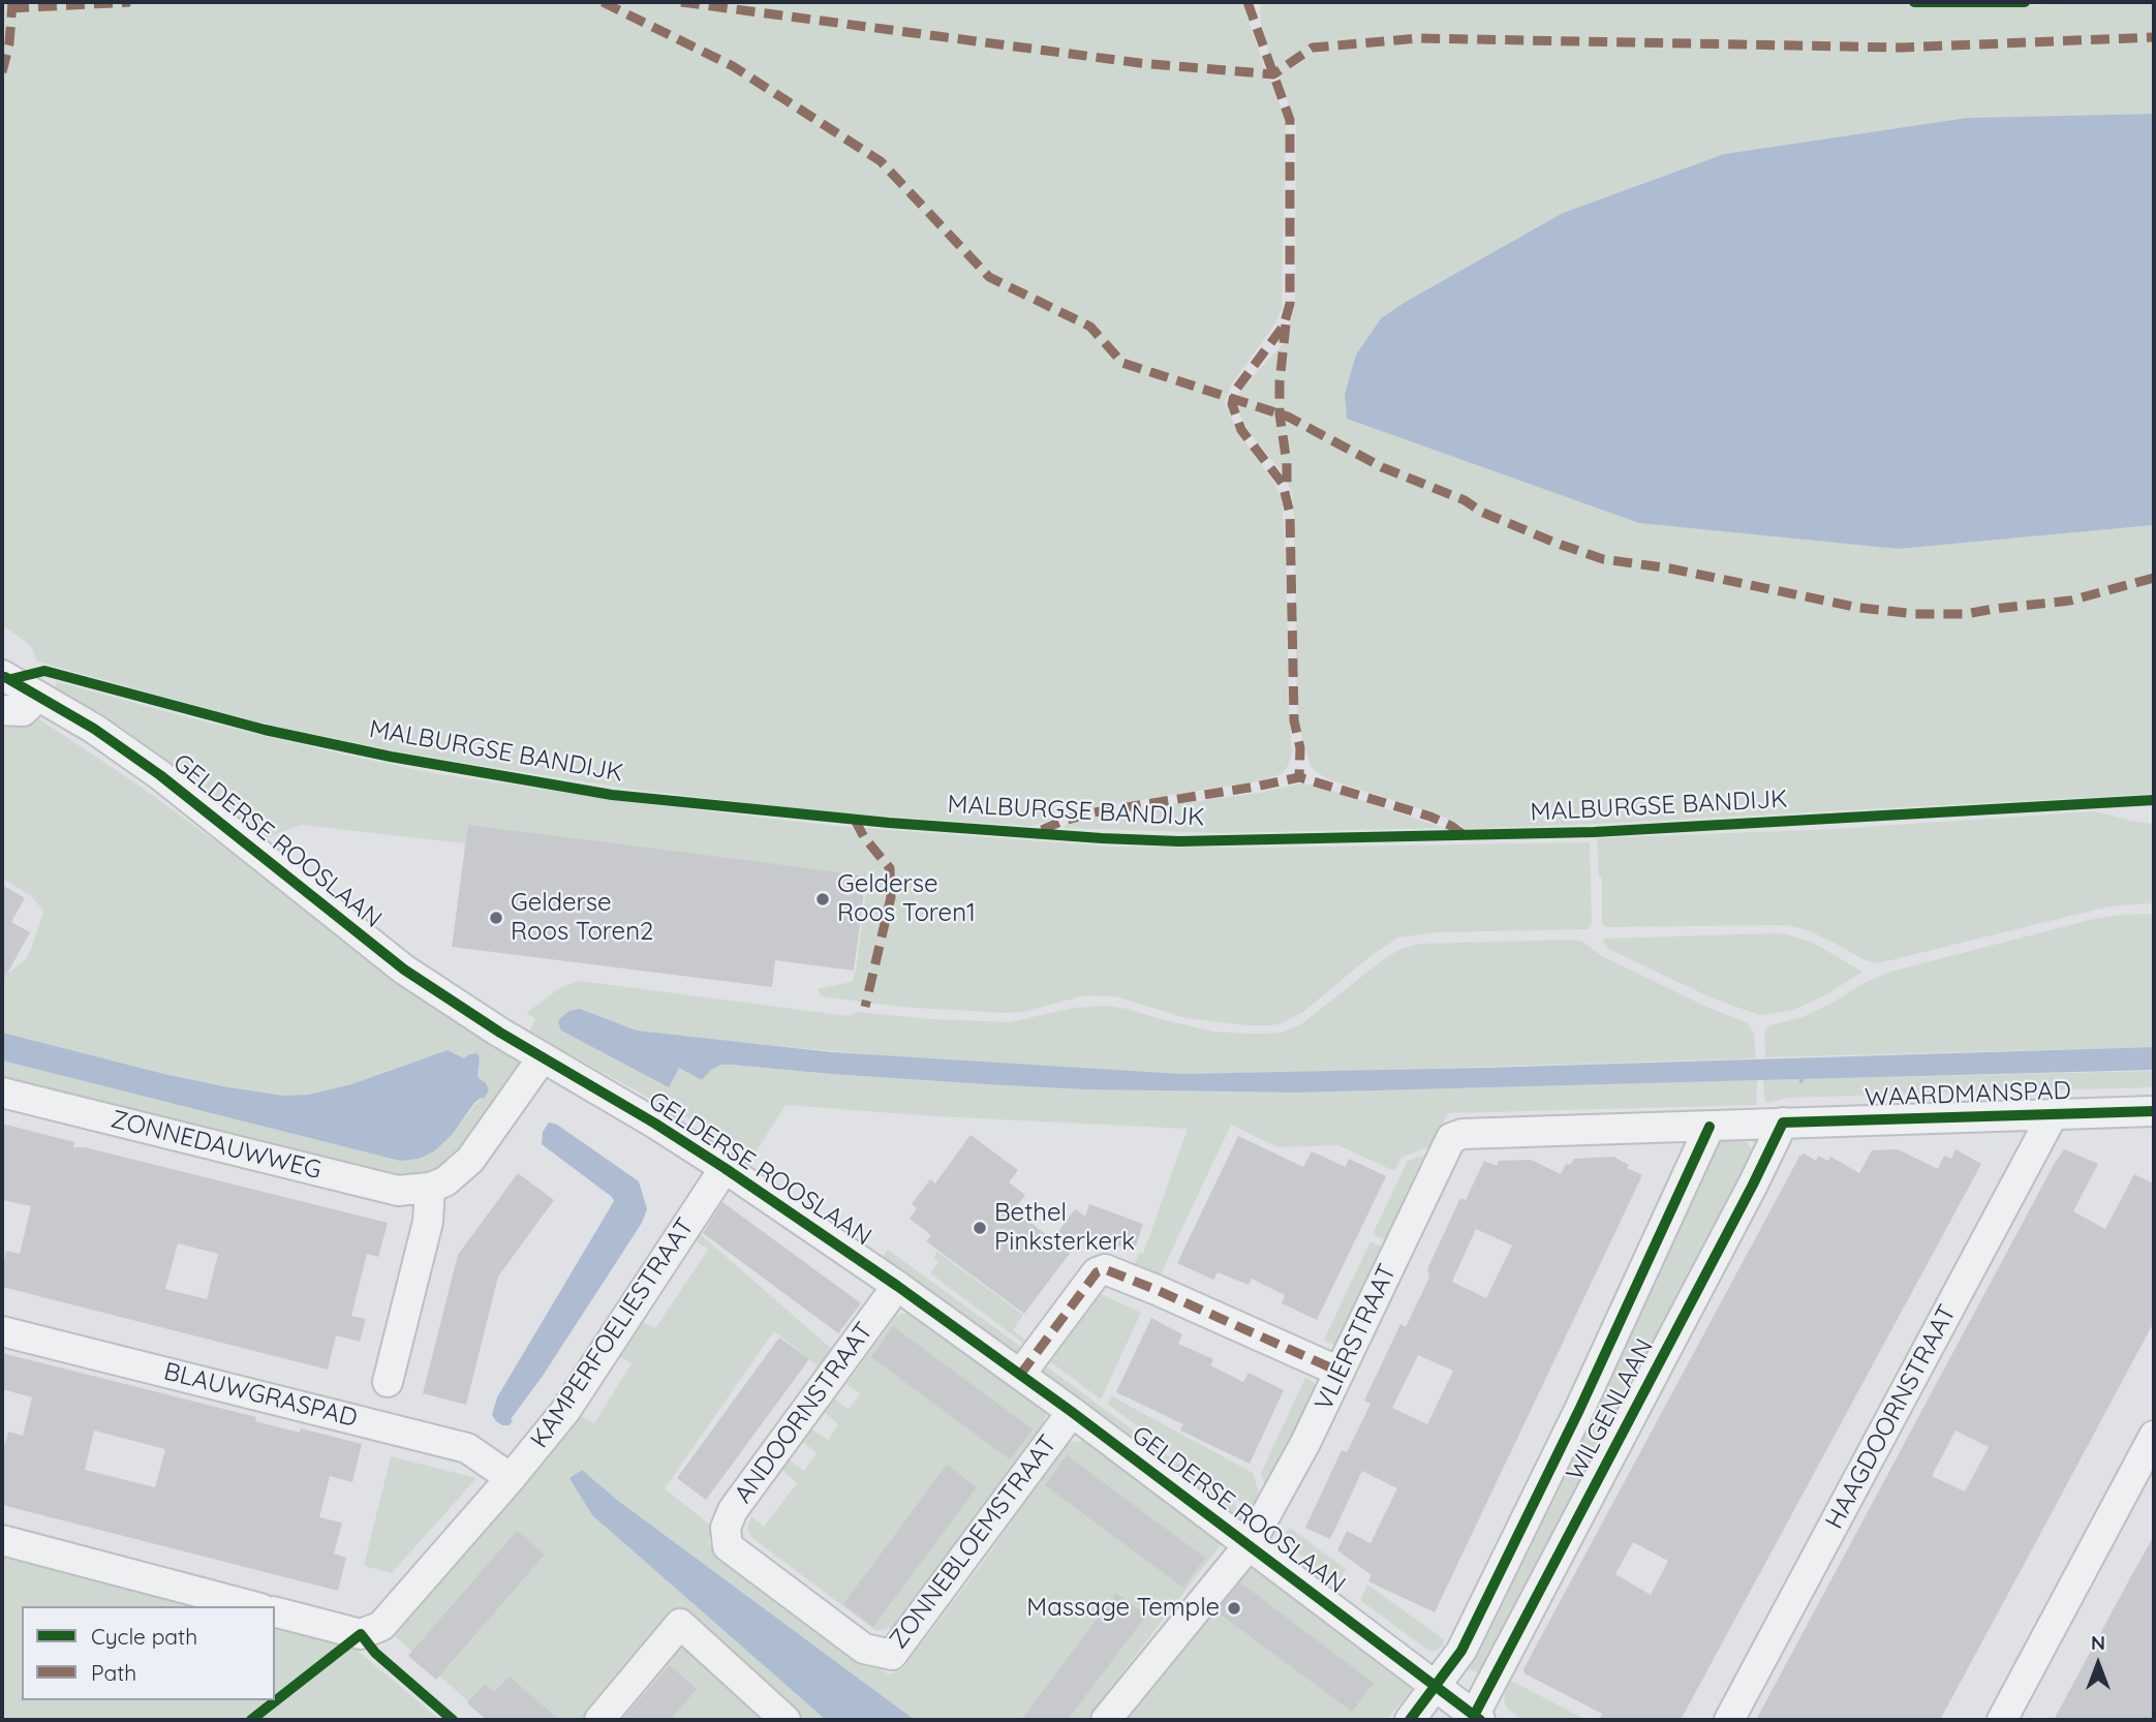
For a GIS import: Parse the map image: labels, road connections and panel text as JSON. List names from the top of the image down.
{
  "streets": {
    "street": [
      "GELDERSE ROOSLAAN",
      "WAARDMANSPAD",
      "ZONNEDAUWWEG",
      "KAMPERFOELIESTRAAT",
      "VLIERSTRAAT",
      "BLAUWGRASPAD",
      "WILGENLAAN",
      "ANDOORNSTRAAT",
      "HAAGDOORNSTRAAT",
      "ZONNEBLOEMSTRAAT"
    ],
    "cycle path": ["MALBURGSE BANDIJK"]
  },
  "crossings": [
    ["GELDERSE ROOSLAAN", "ZONNEDAUWWEG"],
    ["GELDERSE ROOSLAAN", "KAMPERFOELIESTRAAT"],
    ["GELDERSE ROOSLAAN", "VLIERSTRAAT"],
    ["GELDERSE ROOSLAAN", "WILGENLAAN"],
    ["GELDERSE ROOSLAAN", "ANDOORNSTRAAT"],
    ["GELDERSE ROOSLAAN", "ZONNEBLOEMSTRAAT"],
    ["WAARDMANSPAD", "VLIERSTRAAT"],
    ["WAARDMANSPAD", "WILGENLAAN"],
    ["WAARDMANSPAD", "HAAGDOORNSTRAAT"],
    ["KAMPERFOELIESTRAAT", "BLAUWGRASPAD"],
    ["ANDOORNSTRAAT", "ZONNEBLOEMSTRAAT"]
  ],
  "places": [
    "Gelderse Roos Toren1",
    "Gelderse Roos Toren2",
    "Bethel Pinksterkerk",
    "Massage Temple"
  ],
  "legend": ["Cycle path", "Path"],
  "north": "top"
}
